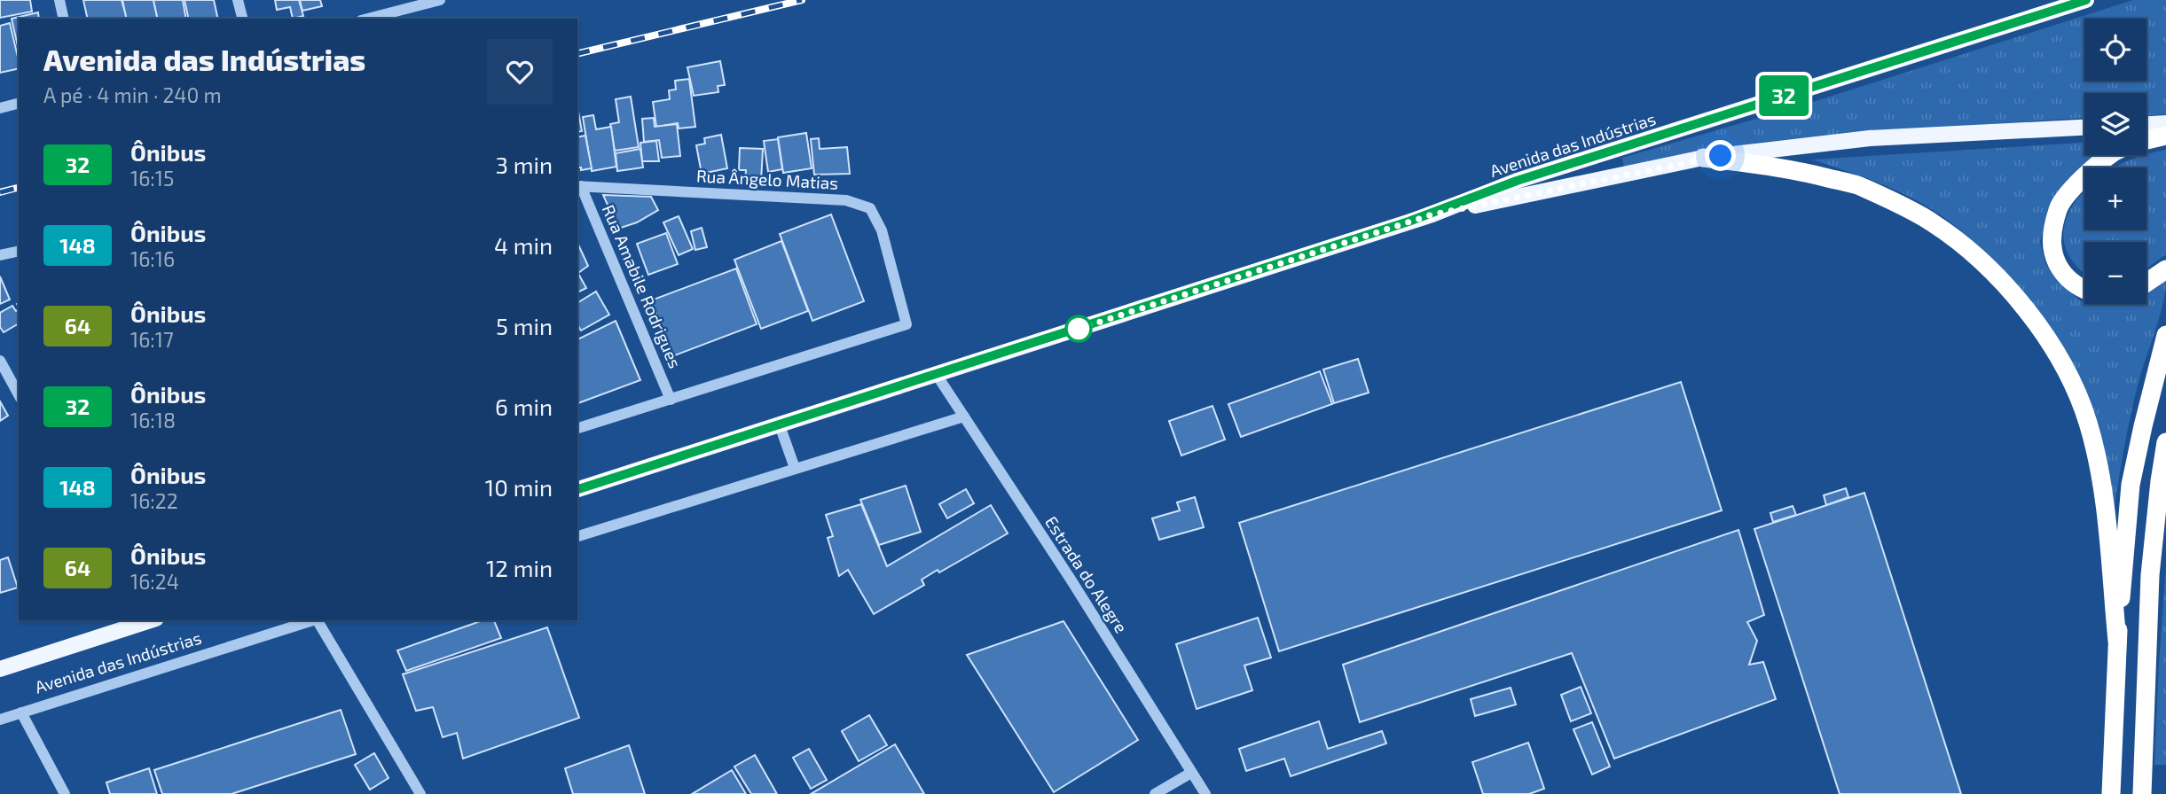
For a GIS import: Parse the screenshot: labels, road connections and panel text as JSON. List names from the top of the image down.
{
  "streets": {
    "main road": ["Avenida das Indústrias"],
    "street": ["Rua Ângelo Matias", "Rua Amabile Rodrigues", "Estrada do Alegre"]
  },
  "crossings": [
    ["Avenida das Indústrias", "Estrada do Alegre"],
    ["Rua Ângelo Matias", "Rua Amabile Rodrigues"]
  ],
  "lines": ["bus line 32"],
  "page": {
    "on_map": "32",
    "map_buttons": ["+", "−"],
    "heading": ["Avenida das Indústrias", "A pé · 4 min · 240 m"],
    "list": [
      {
        "mark": "32",
        "name": "Ônibus",
        "note": "16:15",
        "value": "3 min"
      },
      {
        "mark": "148",
        "name": "Ônibus",
        "note": "16:16",
        "value": "4 min"
      },
      {
        "mark": "64",
        "name": "Ônibus",
        "note": "16:17",
        "value": "5 min"
      },
      {
        "mark": "32",
        "name": "Ônibus",
        "note": "16:18",
        "value": "6 min"
      },
      {
        "mark": "148",
        "name": "Ônibus",
        "note": "16:22",
        "value": "10 min"
      },
      {
        "mark": "64",
        "name": "Ônibus",
        "note": "16:24",
        "value": "12 min"
      }
    ]
  }
}
